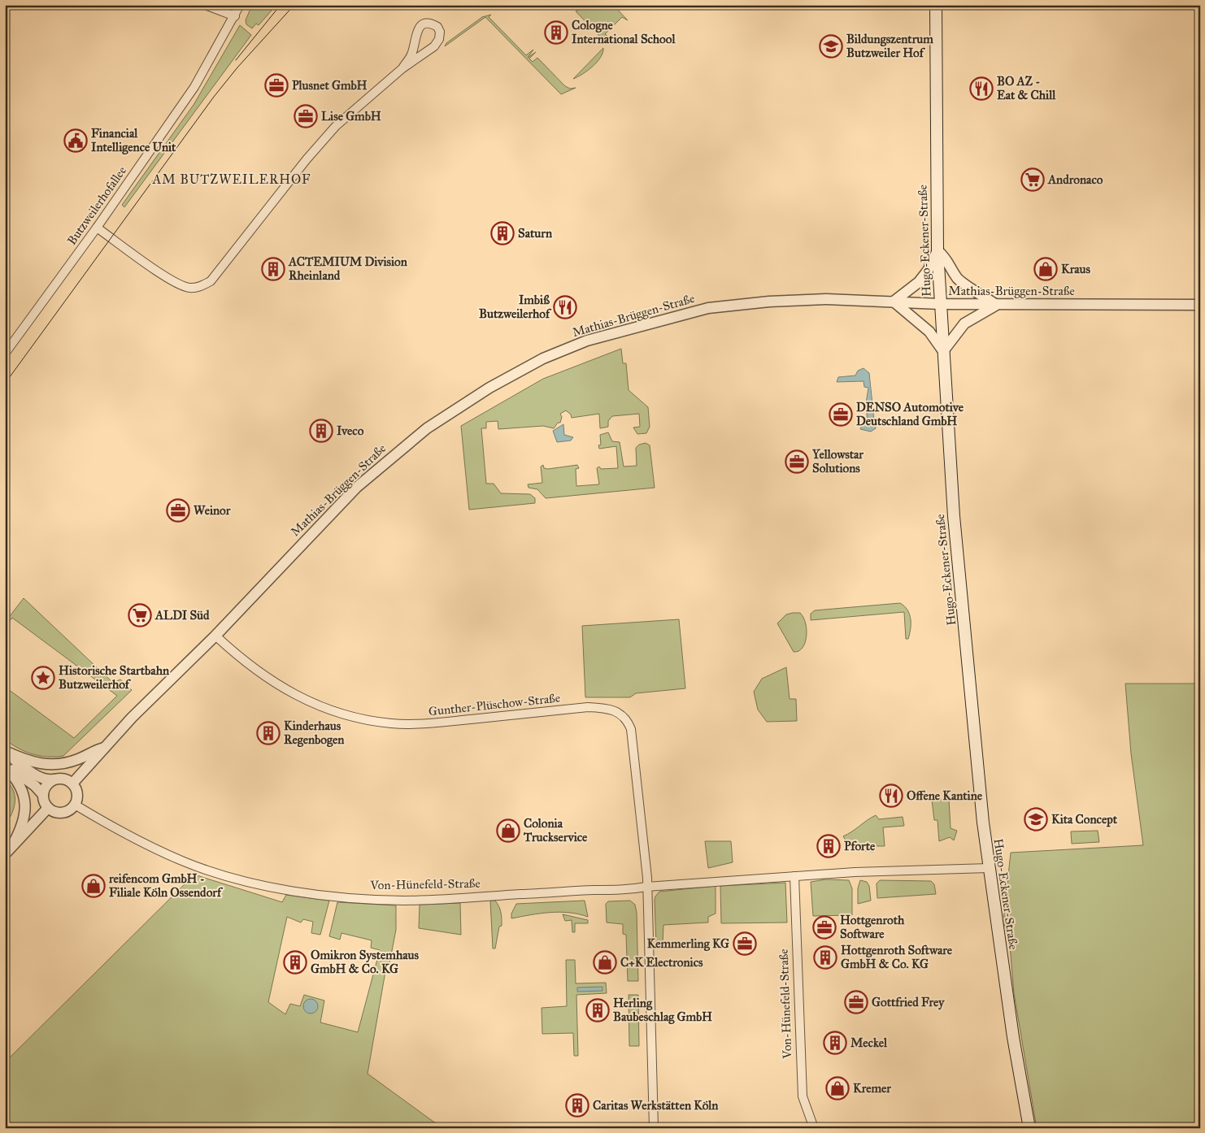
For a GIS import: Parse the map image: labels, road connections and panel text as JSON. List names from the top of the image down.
{
  "streets": {
    "main road": ["Hugo-Eckener-Straße"],
    "street": [
      "Butzweilerhofallee",
      "Mathias-Brüggen-Straße",
      "Gunther-Plüschow-Straße",
      "Von-Hünefeld-Straße"
    ]
  },
  "crossings": [
    ["Hugo-Eckener-Straße", "Mathias-Brüggen-Straße"],
    ["Hugo-Eckener-Straße", "Von-Hünefeld-Straße"],
    ["Mathias-Brüggen-Straße", "Gunther-Plüschow-Straße"],
    ["Mathias-Brüggen-Straße", "Von-Hünefeld-Straße"],
    ["Gunther-Plüschow-Straße", "Von-Hünefeld-Straße"]
  ],
  "districts": ["AM BUTZWEILERHOF"],
  "places": {
    "building": [
      "Cologne International School",
      "Saturn",
      "ACTEMIUM Division Rheinland",
      "Iveco",
      "Kinderhaus Regenbogen",
      "Pforte",
      "Hottgenroth Software GmbH & Co. KG",
      "Omikron Systemhaus GmbH & Co. KG",
      "Herling Baubeschlag GmbH",
      "Meckel",
      "Caritas Werkstätten Köln"
    ],
    "school or university": ["Bildungszentrum Butzweiler Hof", "Kita Concept"],
    "office": [
      "Plusnet GmbH",
      "Lise GmbH",
      "DENSO Automotive Deutschland GmbH",
      "Yellowstar Solutions",
      "Weinor",
      "Hottgenroth Software",
      "Kemmerling KG",
      "Gottfried Frey"
    ],
    "restaurant": ["BO AZ - Eat & Chill", "Imbiß Butzweilerhof", "Offene Kantine"],
    "public building": ["Financial Intelligence Unit"],
    "supermarket": ["Andronaco", "ALDI Süd"],
    "shop": [
      "Kraus",
      "Colonia Truckservice",
      "reifencom GmbH - Filiale Köln Ossendorf",
      "C+K Electronics",
      "Kremer"
    ],
    "place": ["Historische Startbahn Butzweilerhof"]
  }
}
